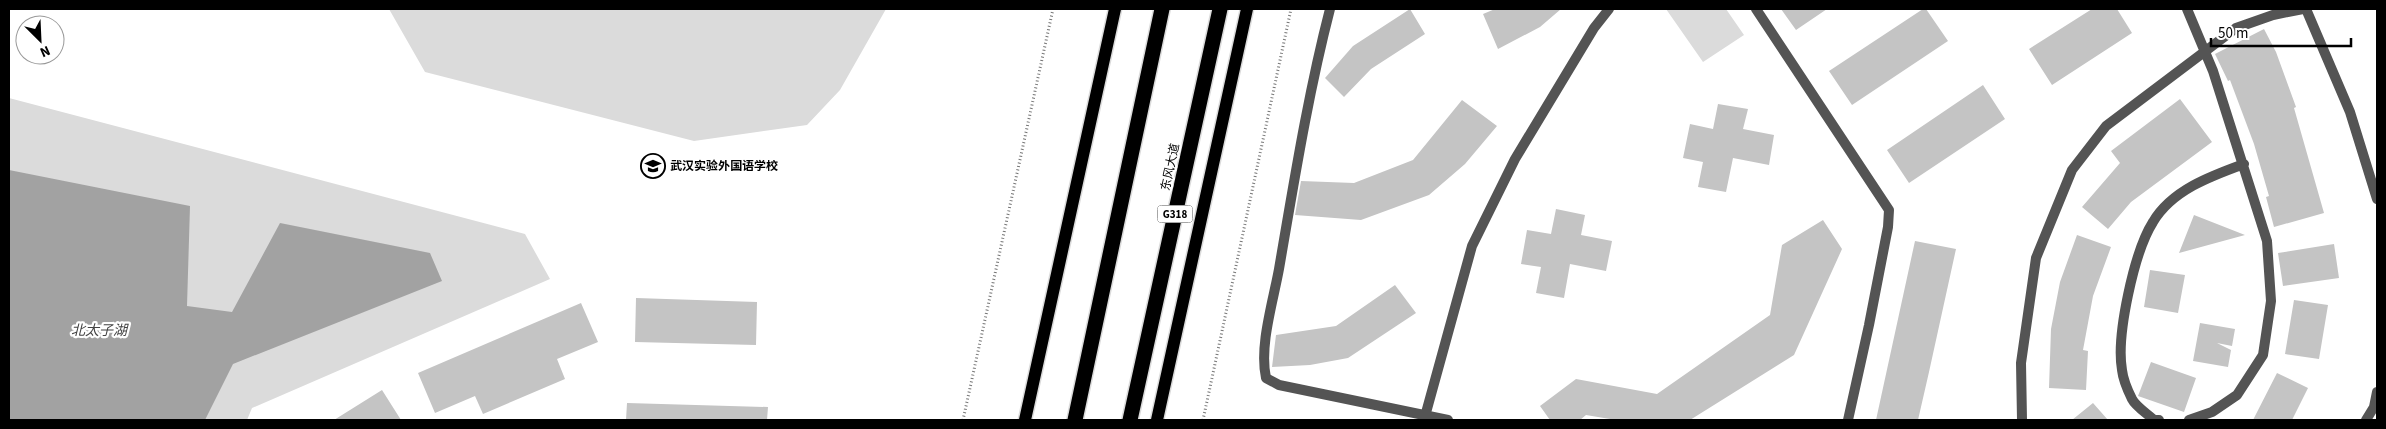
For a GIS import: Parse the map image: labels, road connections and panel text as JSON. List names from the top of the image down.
{
  "streets": {
    "highway": ["东风大道", "G318"]
  },
  "water": ["北太子湖"],
  "places": {
    "school or university": ["武汉实验外国语学校"]
  },
  "scale_bar": "50 m",
  "north": "bottom right"
}
